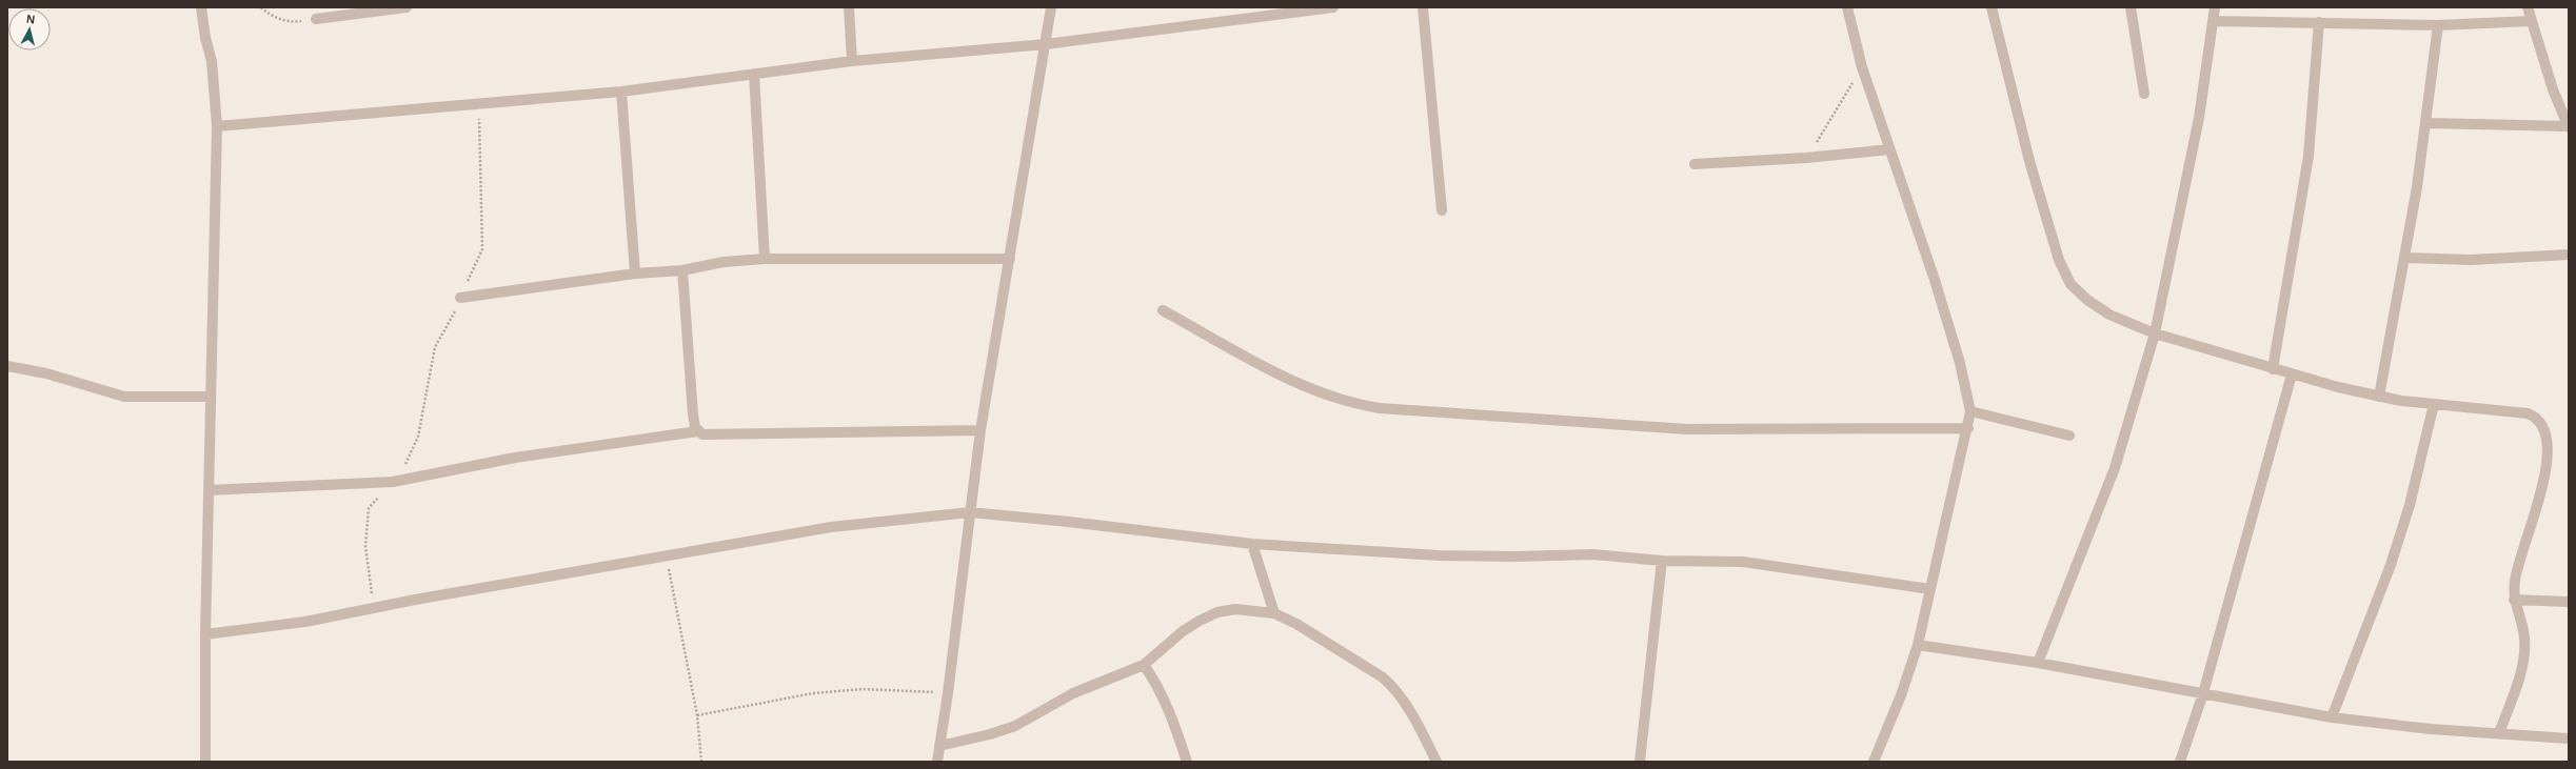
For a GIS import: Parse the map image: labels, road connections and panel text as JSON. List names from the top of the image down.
{
  "north": "top"
}
